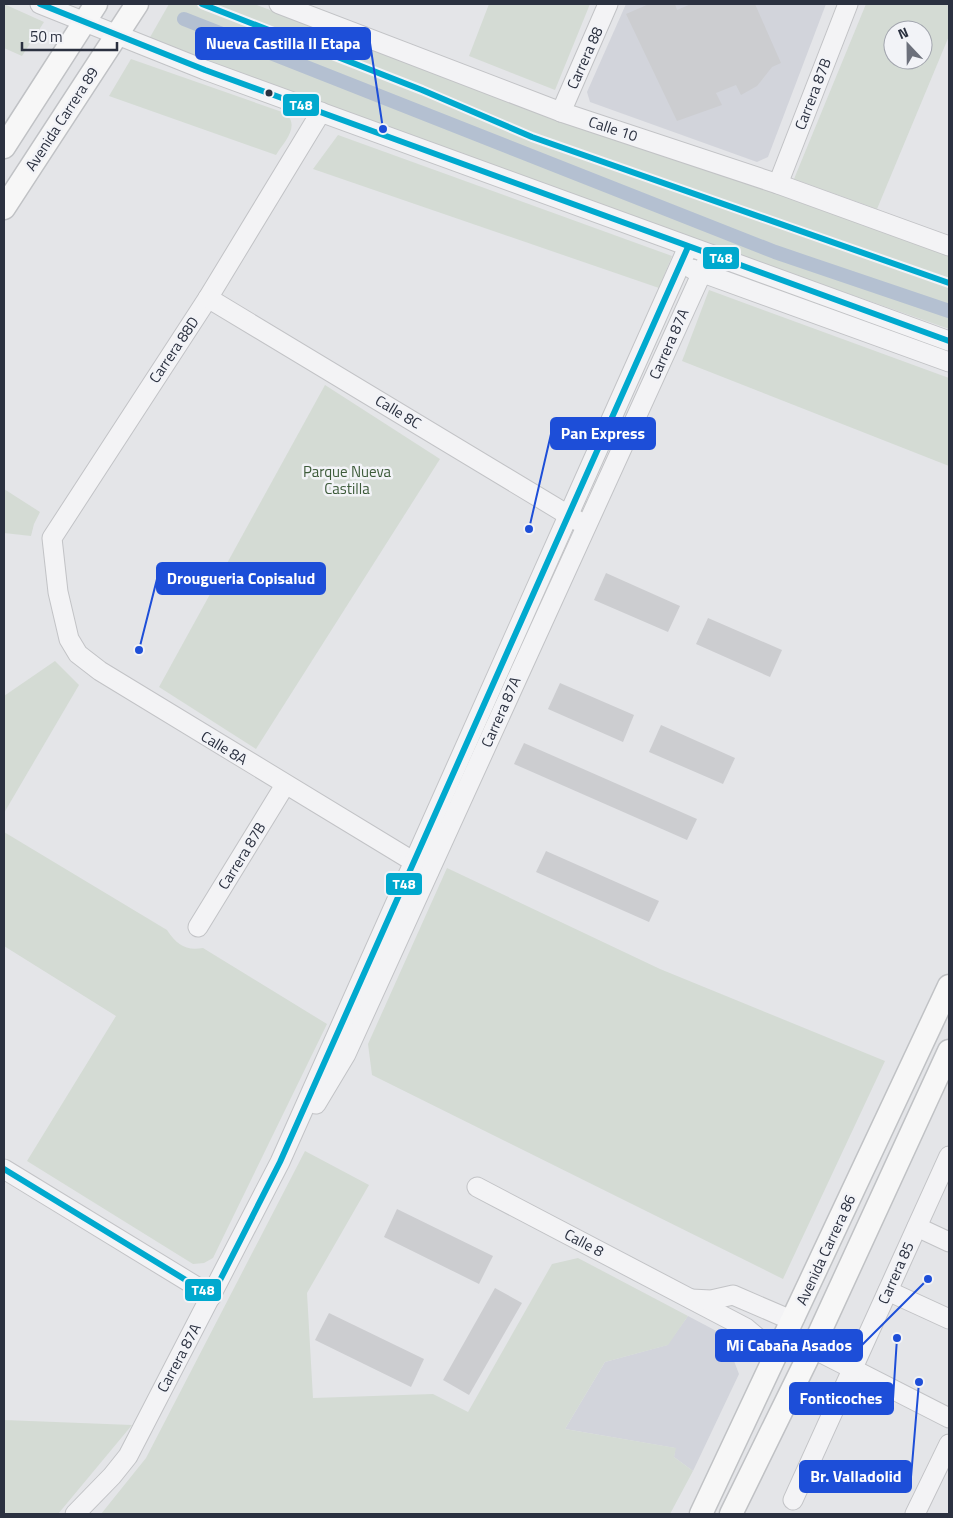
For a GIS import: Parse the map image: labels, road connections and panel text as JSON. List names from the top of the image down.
{
  "streets": {
    "main road": ["Avenida Carrera 89", "Avenida Carrera 86"],
    "street": [
      "Carrera 88",
      "Carrera 87B",
      "Calle 10",
      "Carrera 87A",
      "Carrera 88D",
      "Calle 8C",
      "Calle 8A",
      "Calle 8",
      "Carrera 85"
    ]
  },
  "crossings": [
    ["Carrera 88", "Calle 10"],
    ["Carrera 87B", "Calle 10"],
    ["Carrera 87B", "Calle 8A"],
    ["Carrera 87A", "Calle 8C"],
    ["Carrera 87A", "Calle 8A"],
    ["Carrera 88D", "Calle 8C"],
    ["Carrera 88D", "Calle 8A"],
    ["Calle 8", "Avenida Carrera 86"],
    ["Calle 8", "Carrera 85"]
  ],
  "parks": ["Parque Nueva Castilla"],
  "places": [
    "Nueva Castilla II Etapa",
    "Pan Express",
    "Drougueria Copisalud",
    "Mi Cabaña Asados",
    "Fonticoches",
    "Br. Valladolid"
  ],
  "lines": ["transit line T48"],
  "scale_bar": "50 m",
  "north": "top"
}
